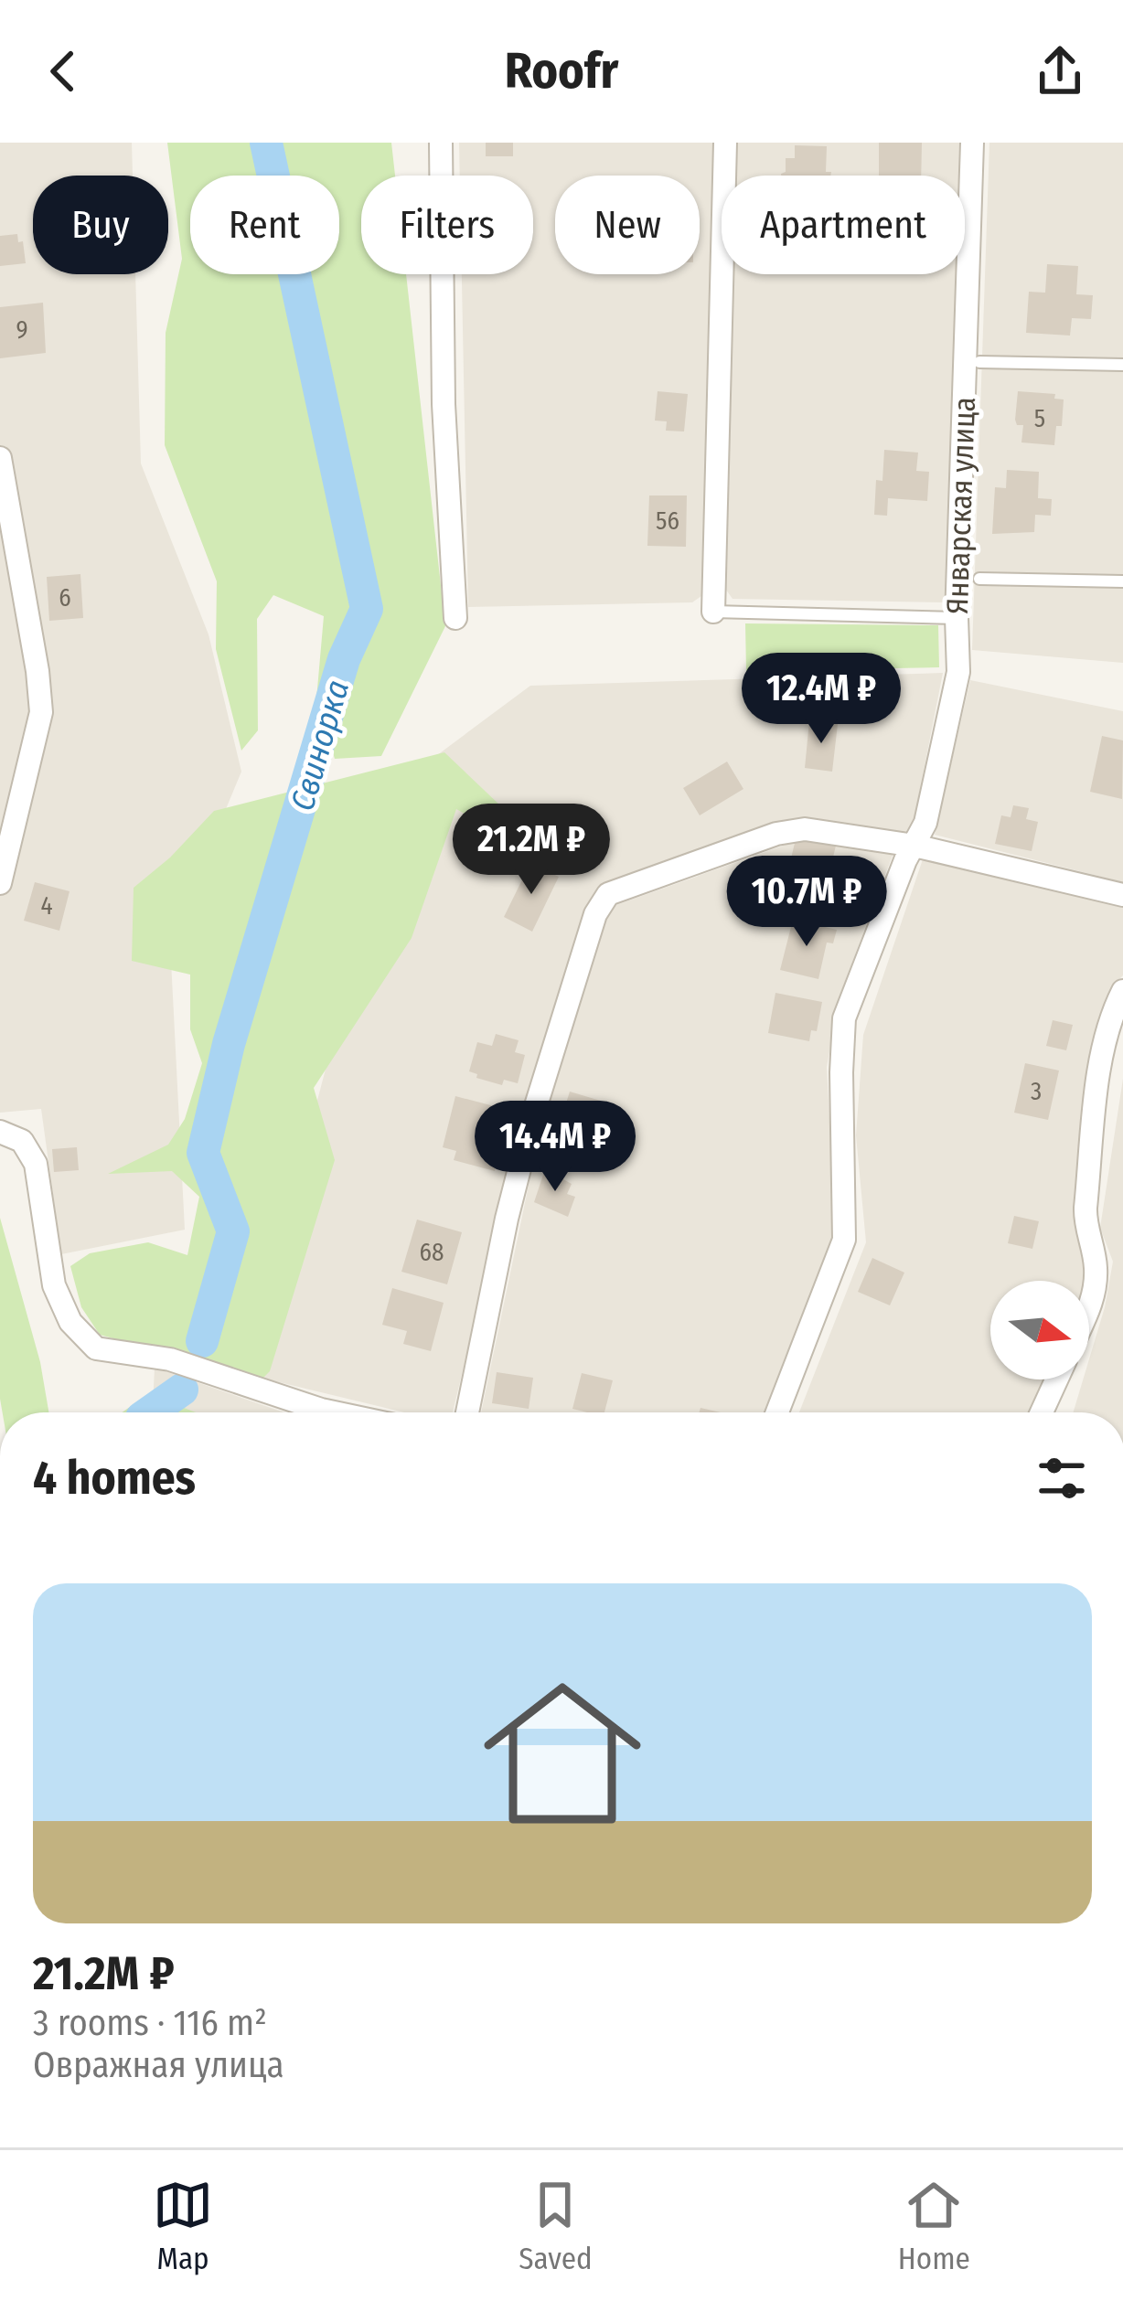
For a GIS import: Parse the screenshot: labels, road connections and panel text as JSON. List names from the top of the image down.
{
  "streets": {
    "street": ["Январская улица"]
  },
  "water": ["Свинорка"],
  "house_numbers": [
    "9",
    "5",
    "56",
    "6",
    "4",
    "3",
    "68"
  ],
  "north": "right",
  "page": {
    "header": "Roofr",
    "chip": [
      "Buy",
      "Rent",
      "Filters",
      "New",
      "Apartment"
    ],
    "price": [
      "12.4M ₽",
      "21.2M ₽",
      "10.7M ₽",
      "14.4M ₽"
    ],
    "heading": "4 homes",
    "list": [
      {
        "name": "21.2M ₽",
        "note": "3 rooms · 116 m² · Овражная улица"
      }
    ],
    "tabs": ["Map", "Saved", "Home"]
  }
}
